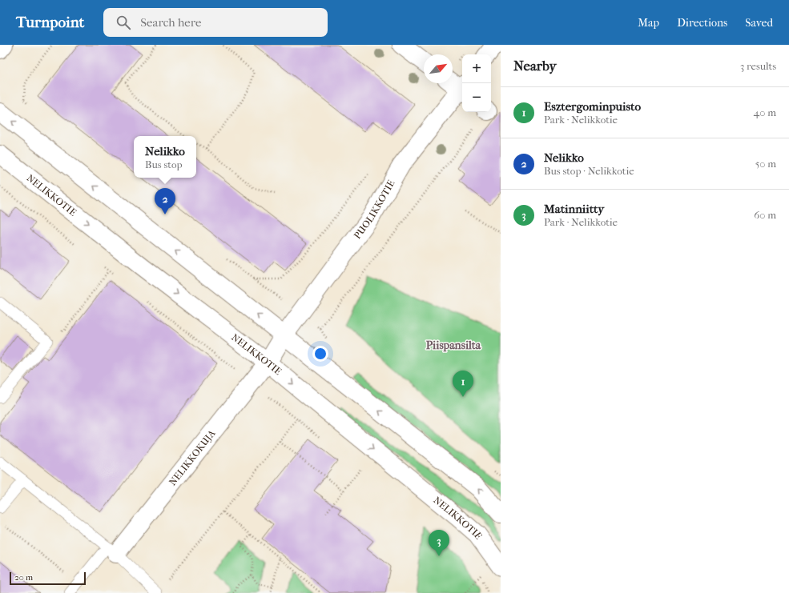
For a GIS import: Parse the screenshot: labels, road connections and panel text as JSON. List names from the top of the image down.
{
  "streets": {
    "street": ["NELIKKOTIE", "PUOLIKKOTIE", "NELIKKOKUJA"]
  },
  "crossings": [
    ["NELIKKOTIE", "PUOLIKKOTIE"],
    ["NELIKKOTIE", "NELIKKOKUJA"],
    ["PUOLIKKOTIE", "NELIKKOKUJA"]
  ],
  "districts": ["Piispansilta"],
  "scale_bar": "20 m",
  "north": "top right",
  "page": {
    "header": "Turnpoint",
    "search": "Search here",
    "nav": ["Map", "Directions", "Saved"],
    "heading": ["Nearby", "3 results"],
    "map_buttons": ["+", "−"],
    "list": [
      {
        "mark": "1",
        "name": "Esztergominpuisto",
        "note": "Park · Nelikkotie",
        "value": "40 m"
      },
      {
        "mark": "2",
        "name": "Nelikko",
        "note": "Bus stop · Nelikkotie",
        "value": "50 m"
      },
      {
        "mark": "3",
        "name": "Matinniitty",
        "note": "Park · Nelikkotie",
        "value": "60 m"
      }
    ],
    "popup": ["Nelikko", "Bus stop"],
    "pins": ["2", "1", "3"],
    "scale": "20 m"
  }
}
